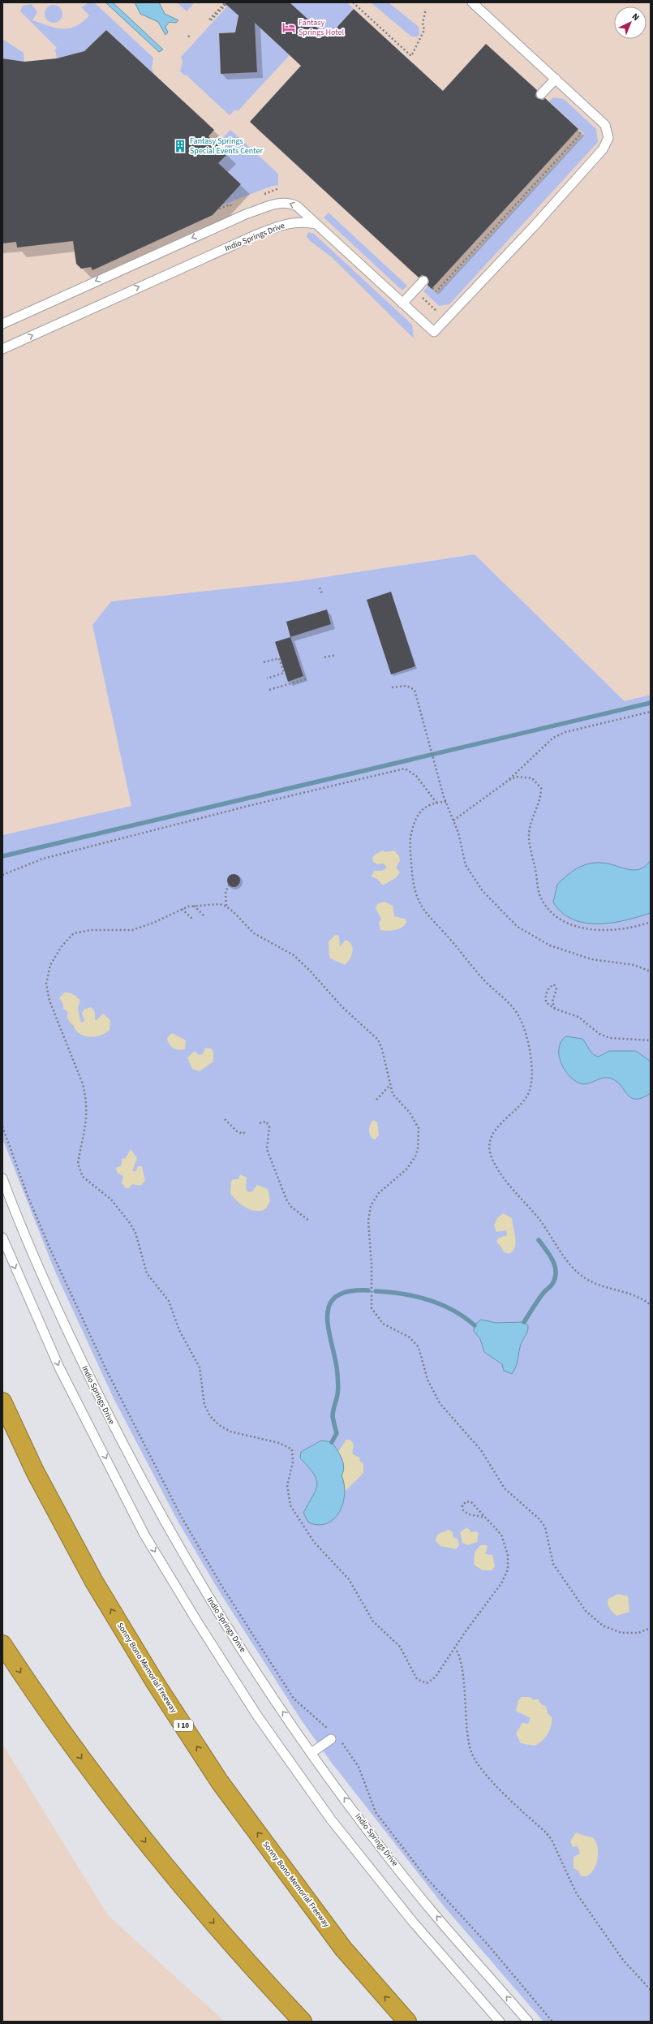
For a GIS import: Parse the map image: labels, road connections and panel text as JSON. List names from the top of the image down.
{
  "streets": {
    "highway": ["Sonny Bono Memorial Freeway", "I 10"],
    "lane": ["Indio Springs Drive"]
  },
  "places": {
    "hotel": ["Fantasy Springs Hotel"],
    "building": ["Fantasy Springs Special Events Center"]
  },
  "north": "top right"
}
